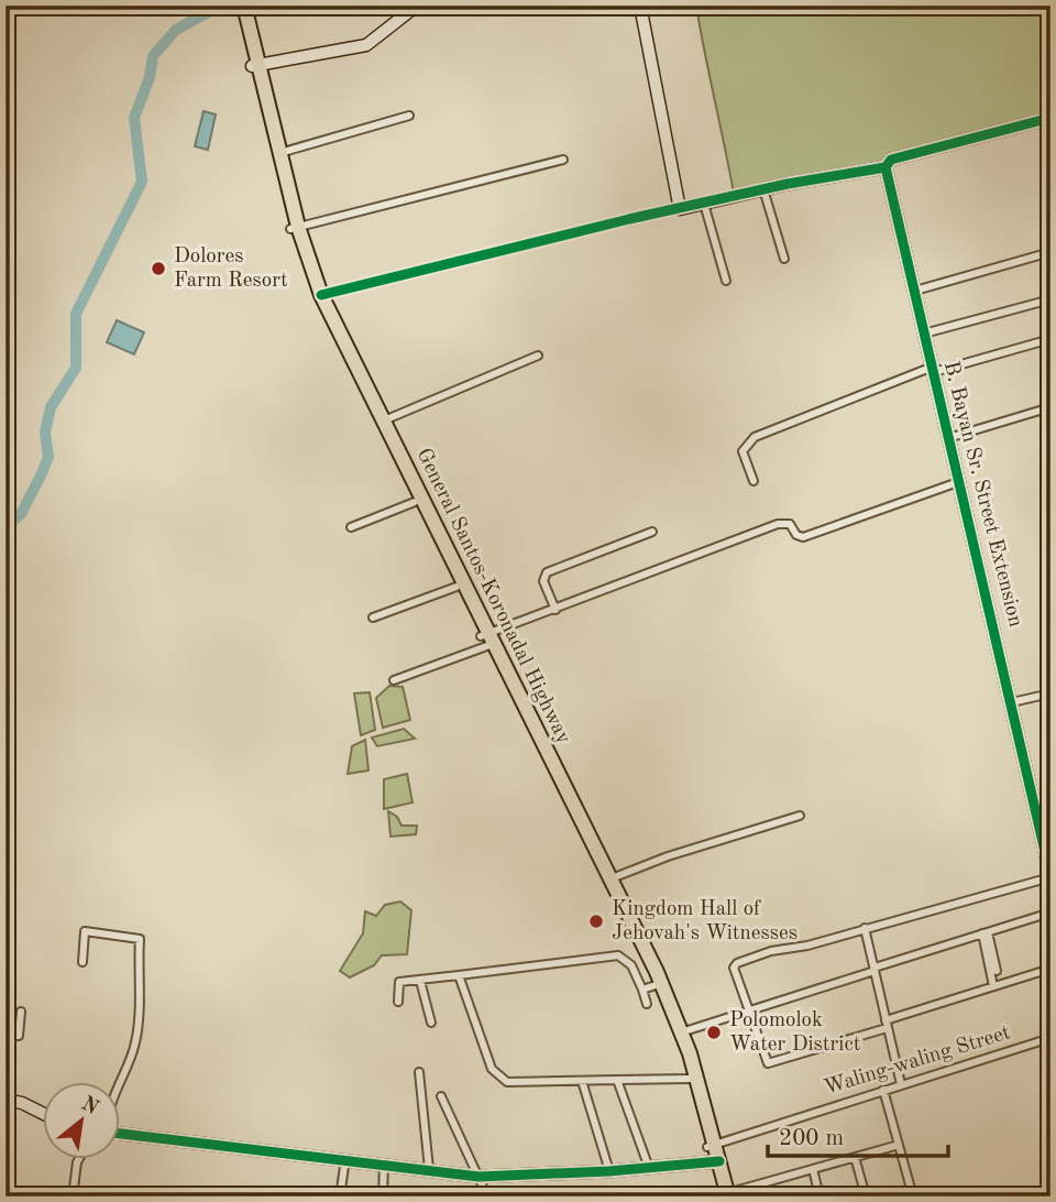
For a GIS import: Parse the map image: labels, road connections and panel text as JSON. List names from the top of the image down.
{
  "streets": {
    "highway": ["General Santos-Koronadal Highway"],
    "street": ["B. Bayan Sr. Street Extension", "Waling-waling Street"]
  },
  "crossings": [
    ["General Santos-Koronadal Highway", "Waling-waling Street"]
  ],
  "places": ["Dolores Farm Resort", "Kingdom Hall of Jehovah's Witnesses", "Polomolok Water District"],
  "scale_bar": "200 m",
  "north": "top right"
}
